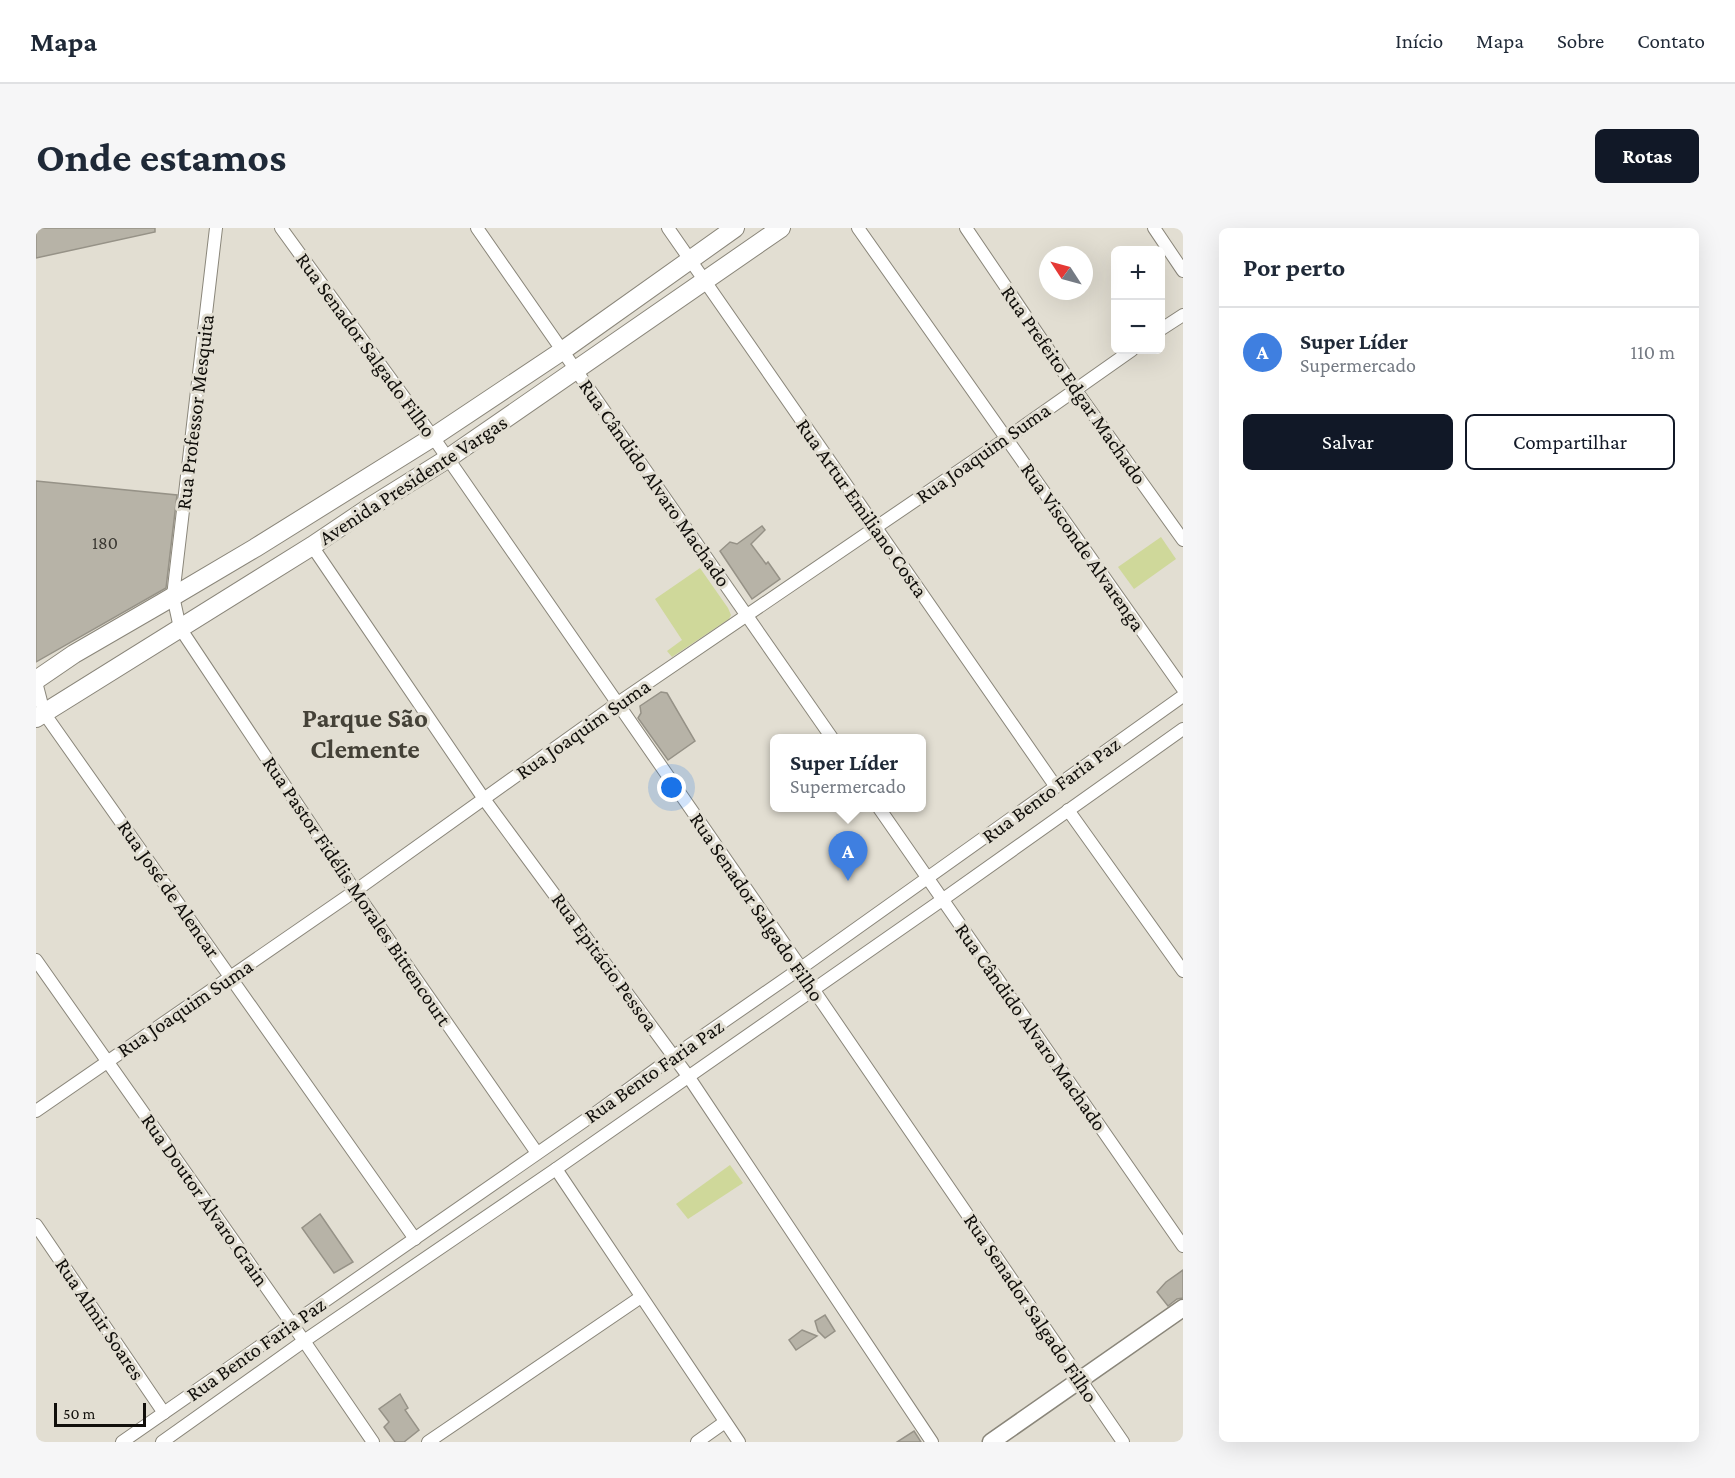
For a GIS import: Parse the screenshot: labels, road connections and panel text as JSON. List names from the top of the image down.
{
  "streets": {
    "main road": ["Avenida Presidente Vargas"],
    "street": [
      "Rua Senador Salgado Filho",
      "Rua Prefeito Edgar Machado",
      "Rua Professor Mesquita",
      "Rua Joaquim Suma",
      "Rua Cândido Alvaro Machado",
      "Rua Artur Emiliano Costa",
      "Rua Visconde Alvarenga",
      "Rua Bento Faria Paz",
      "Rua José de Alencar",
      "Rua Pastor Fidélis Morales Bittencourt",
      "Rua Epitácio Pessoa",
      "Rua Doutor Álvaro Grain",
      "Rua Almir Soares"
    ]
  },
  "crossings": [
    ["Rua Senador Salgado Filho", "Rua Joaquim Suma"],
    ["Rua Senador Salgado Filho", "Avenida Presidente Vargas"],
    ["Rua Senador Salgado Filho", "Rua Bento Faria Paz"],
    ["Rua Prefeito Edgar Machado", "Rua Joaquim Suma"],
    ["Rua Professor Mesquita", "Avenida Presidente Vargas"],
    ["Rua Professor Mesquita", "Rua Pastor Fidélis Morales Bittencourt"],
    ["Rua Joaquim Suma", "Rua Cândido Alvaro Machado"],
    ["Rua Joaquim Suma", "Rua Artur Emiliano Costa"],
    ["Rua Joaquim Suma", "Rua Visconde Alvarenga"],
    ["Rua Joaquim Suma", "Rua José de Alencar"],
    ["Rua Joaquim Suma", "Rua Pastor Fidélis Morales Bittencourt"],
    ["Rua Joaquim Suma", "Rua Epitácio Pessoa"],
    ["Rua Joaquim Suma", "Rua Doutor Álvaro Grain"],
    ["Avenida Presidente Vargas", "Rua Cândido Alvaro Machado"],
    ["Avenida Presidente Vargas", "Rua Artur Emiliano Costa"],
    ["Avenida Presidente Vargas", "Rua José de Alencar"],
    ["Avenida Presidente Vargas", "Rua Pastor Fidélis Morales Bittencourt"],
    ["Avenida Presidente Vargas", "Rua Epitácio Pessoa"],
    ["Rua Cândido Alvaro Machado", "Rua Bento Faria Paz"],
    ["Rua Artur Emiliano Costa", "Rua Bento Faria Paz"],
    ["Rua Bento Faria Paz", "Rua José de Alencar"],
    ["Rua Bento Faria Paz", "Rua Pastor Fidélis Morales Bittencourt"],
    ["Rua Bento Faria Paz", "Rua Epitácio Pessoa"],
    ["Rua Bento Faria Paz", "Rua Doutor Álvaro Grain"],
    ["Rua Bento Faria Paz", "Rua Almir Soares"]
  ],
  "districts": ["Parque São Clemente"],
  "house_numbers": ["180"],
  "scale_bar": "50 m",
  "north": "top left",
  "page": {
    "header": "Mapa",
    "nav": [
      "Início",
      "Mapa",
      "Sobre",
      "Contato"
    ],
    "buttons": [
      "Rotas",
      ["Salvar", "Compartilhar"]
    ],
    "title": "Onde estamos",
    "heading": "Por perto",
    "map_buttons": ["+", "−"],
    "list": [
      {
        "mark": "A",
        "name": "Super Líder",
        "note": "Supermercado",
        "value": "110 m"
      }
    ],
    "popup": ["Super Líder", "Supermercado"],
    "pins": "A",
    "scale": "50 m"
  }
}
